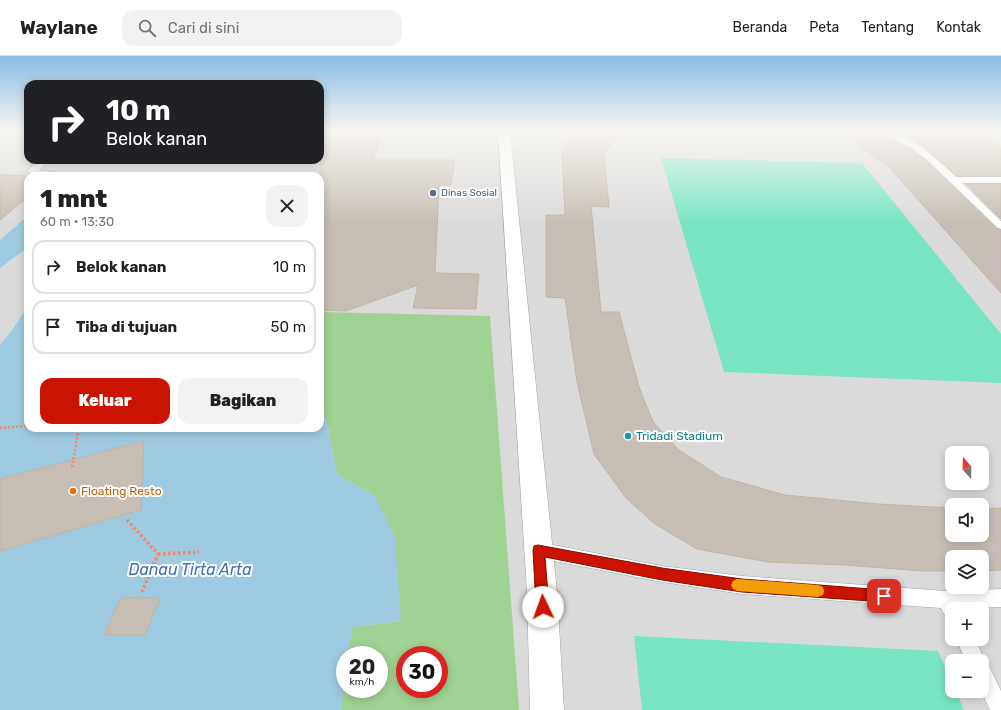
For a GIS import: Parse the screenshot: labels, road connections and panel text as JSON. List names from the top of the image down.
{
  "water": ["Danau Tirta Arta"],
  "places": ["Dinas Sosial", "Tridadi Stadium", "Floating Resto"],
  "north": "top",
  "page": {
    "header": "Waylane",
    "search": "Cari di sini",
    "nav": [
      "Beranda",
      "Peta",
      "Tentang",
      "Kontak"
    ],
    "turn": ["10 m", "Belok kanan"],
    "heading": ["1 mnt", "60 m · 13:30"],
    "list": [
      {
        "name": "Belok kanan",
        "value": "10 m"
      },
      {
        "name": "Tiba di tujuan",
        "value": "50 m"
      }
    ],
    "buttons": ["Keluar", "Bagikan"],
    "map_buttons": ["+", "−"],
    "speed": "20 km/h",
    "limit": "30"
  }
}
